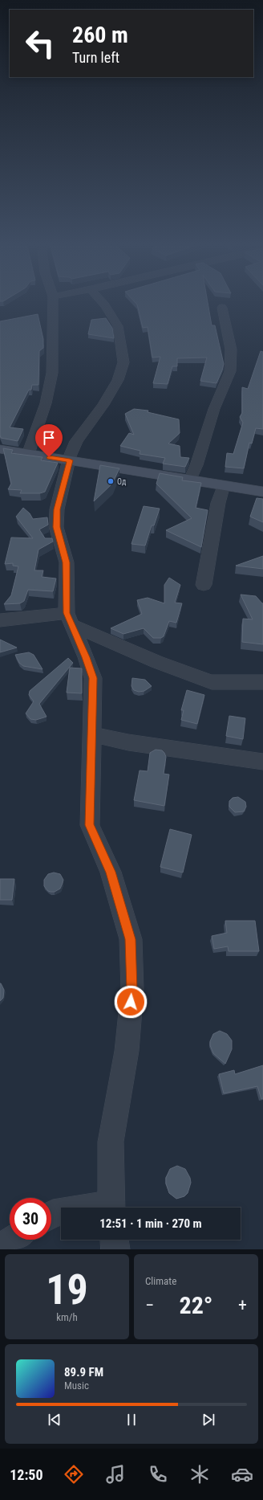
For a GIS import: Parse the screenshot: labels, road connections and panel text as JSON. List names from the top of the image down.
{
  "places": ["Од"],
  "page": {
    "turn": ["260 m", "Turn left"],
    "limit": "30",
    "trip": "12:51 · 1 min · 270 m",
    "tile": [
      ["19", "km/h"],
      "Climate"
    ],
    "heat": ["−", "22°", "+"],
    "song": ["89.9 FM", "Music"],
    "tabs": "12:50"
  }
}
